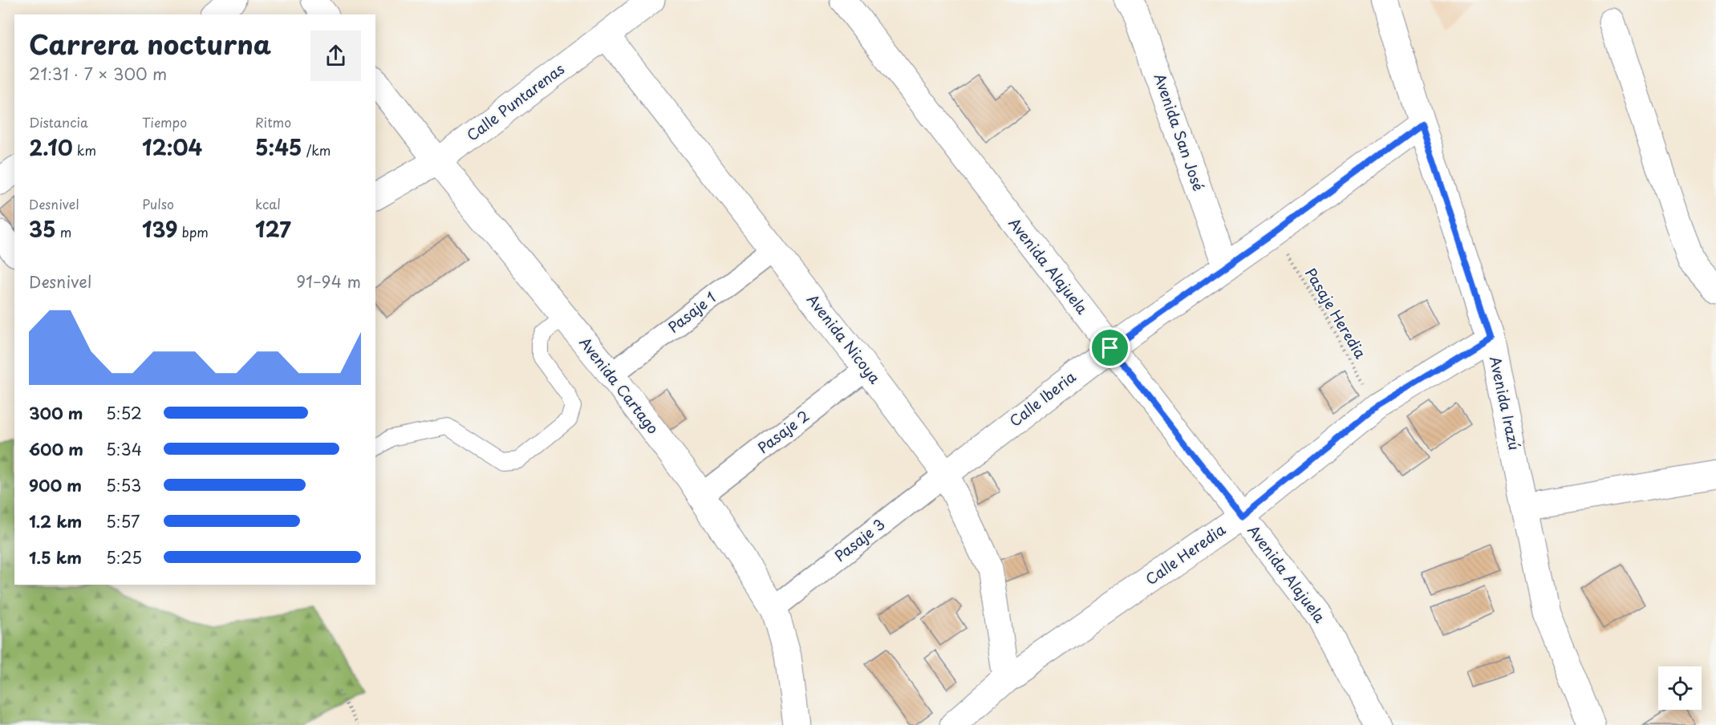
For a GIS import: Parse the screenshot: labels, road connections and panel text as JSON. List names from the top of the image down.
{
  "streets": {
    "street": [
      "Calle Puntarenas",
      "Avenida San José",
      "Avenida Alajuela",
      "Pasaje 1",
      "Avenida Nicoya",
      "Avenida Cartago",
      "Calle Iberia",
      "Avenida Irazú",
      "Pasaje 2",
      "Pasaje 3",
      "Calle Heredia"
    ],
    "path": ["Pasaje Heredia"]
  },
  "crossings": [
    ["Calle Puntarenas", "Avenida Nicoya"],
    ["Calle Puntarenas", "Avenida Cartago"],
    ["Avenida San José", "Calle Iberia"],
    ["Avenida Alajuela", "Calle Iberia"],
    ["Avenida Alajuela", "Calle Heredia"],
    ["Pasaje 1", "Avenida Nicoya"],
    ["Pasaje 1", "Avenida Cartago"],
    ["Pasaje Heredia", "Calle Iberia"],
    ["Pasaje Heredia", "Calle Heredia"],
    ["Avenida Nicoya", "Calle Iberia"],
    ["Avenida Nicoya", "Pasaje 2"],
    ["Avenida Nicoya", "Pasaje 3"],
    ["Avenida Nicoya", "Calle Heredia"],
    ["Avenida Cartago", "Pasaje 2"],
    ["Avenida Cartago", "Pasaje 3"],
    ["Calle Iberia", "Avenida Irazú"],
    ["Calle Iberia", "Pasaje 3"],
    ["Avenida Irazú", "Calle Heredia"]
  ],
  "page": {
    "heading": ["Carrera nocturna", "21:31 · 7 × 300 m"],
    "stats": [
      ["Distancia", "2.10 km"],
      ["Tiempo", "12:04"],
      ["Ritmo", "5:45 /km"],
      ["Desnivel", "35 m"],
      ["Pulso", "139 bpm"],
      ["kcal", "127"]
    ],
    "chart": ["Desnivel", "91–94 m"],
    "list": [
      {
        "name": "300 m",
        "note": "5:52"
      },
      {
        "name": "600 m",
        "note": "5:34"
      },
      {
        "name": "900 m",
        "note": "5:53"
      },
      {
        "name": "1.2 km",
        "note": "5:57"
      },
      {
        "name": "1.5 km",
        "note": "5:25"
      }
    ]
  }
}
